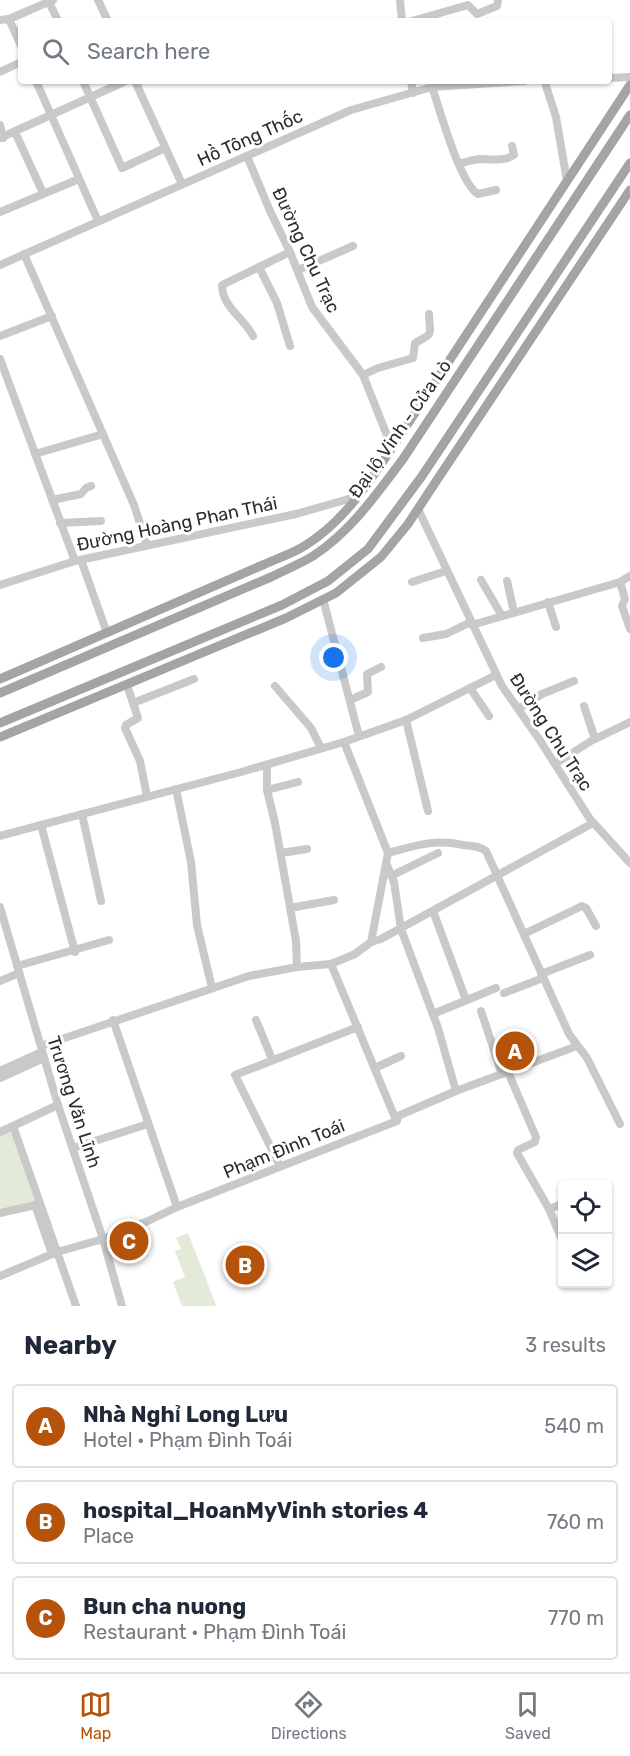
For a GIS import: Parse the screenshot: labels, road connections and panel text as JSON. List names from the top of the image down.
{
  "streets": {
    "main road": ["Đại lộ Vinh - Cửa Lò"],
    "street": [
      "Hồ Tông Thốc",
      "Đường Chu Trạc",
      "Đường Hoàng Phan Thái",
      "Trương Văn Lĩnh",
      "Phạm Đình Toái"
    ]
  },
  "crossings": [
    ["Hồ Tông Thốc", "Đường Chu Trạc"],
    ["Trương Văn Lĩnh", "Phạm Đình Toái"]
  ],
  "page": {
    "search": "Search here",
    "pins": ["A", "C", "B"],
    "heading": ["Nearby", "3 results"],
    "list": [
      {
        "mark": "A",
        "name": "Nhà Nghỉ Long Lưu",
        "note": "Hotel · Phạm Đình Toái",
        "value": "540 m"
      },
      {
        "mark": "B",
        "name": "hospital_HoanMyVinh stories 4",
        "note": "Place",
        "value": "760 m"
      },
      {
        "mark": "C",
        "name": "Bun cha nuong",
        "note": "Restaurant · Phạm Đình Toái",
        "value": "770 m"
      }
    ],
    "nav": ["Map", "Directions", "Saved"]
  }
}
